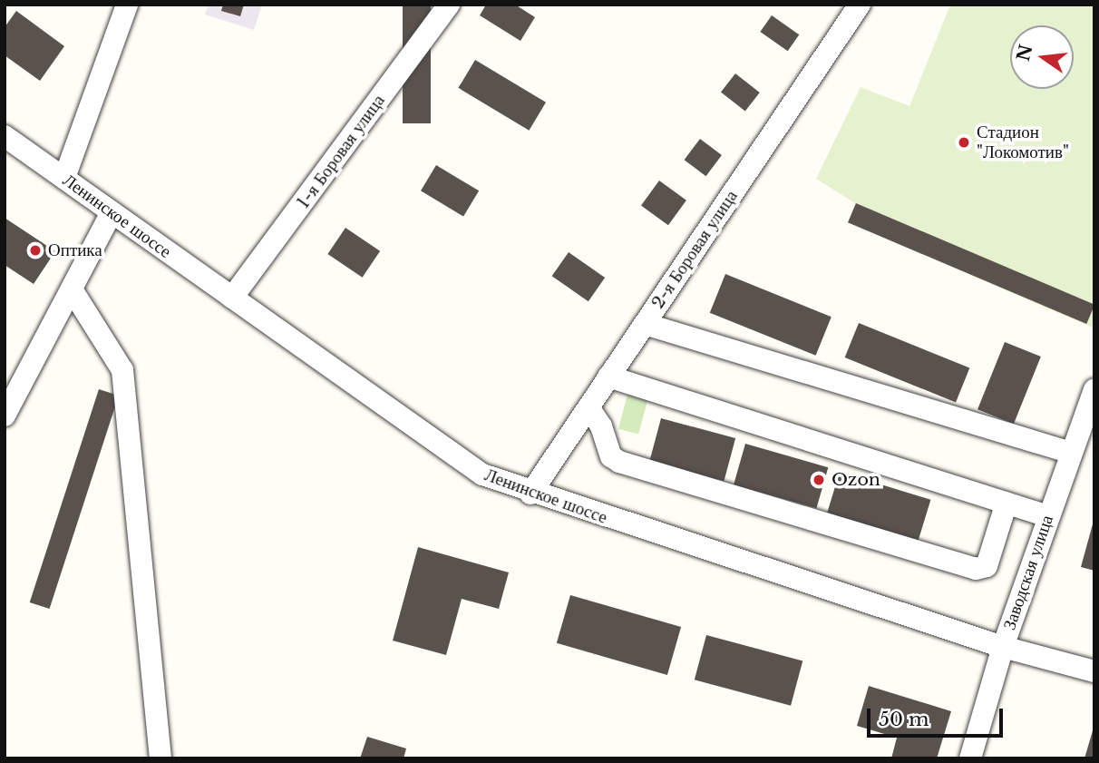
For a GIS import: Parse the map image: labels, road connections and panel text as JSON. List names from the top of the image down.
{
  "streets": {
    "street": [
      "1-я Боровая улица",
      "Ленинское шоссе",
      "2-я Боровая улица",
      "Заводская улица"
    ]
  },
  "crossings": [
    ["1-я Боровая улица", "Ленинское шоссе"],
    ["Ленинское шоссе", "2-я Боровая улица"],
    ["Ленинское шоссе", "Заводская улица"]
  ],
  "places": ["Стадион \"Локомотив\"", "Оптика", "Ozon"],
  "scale_bar": "50 m",
  "north": "left"
}
